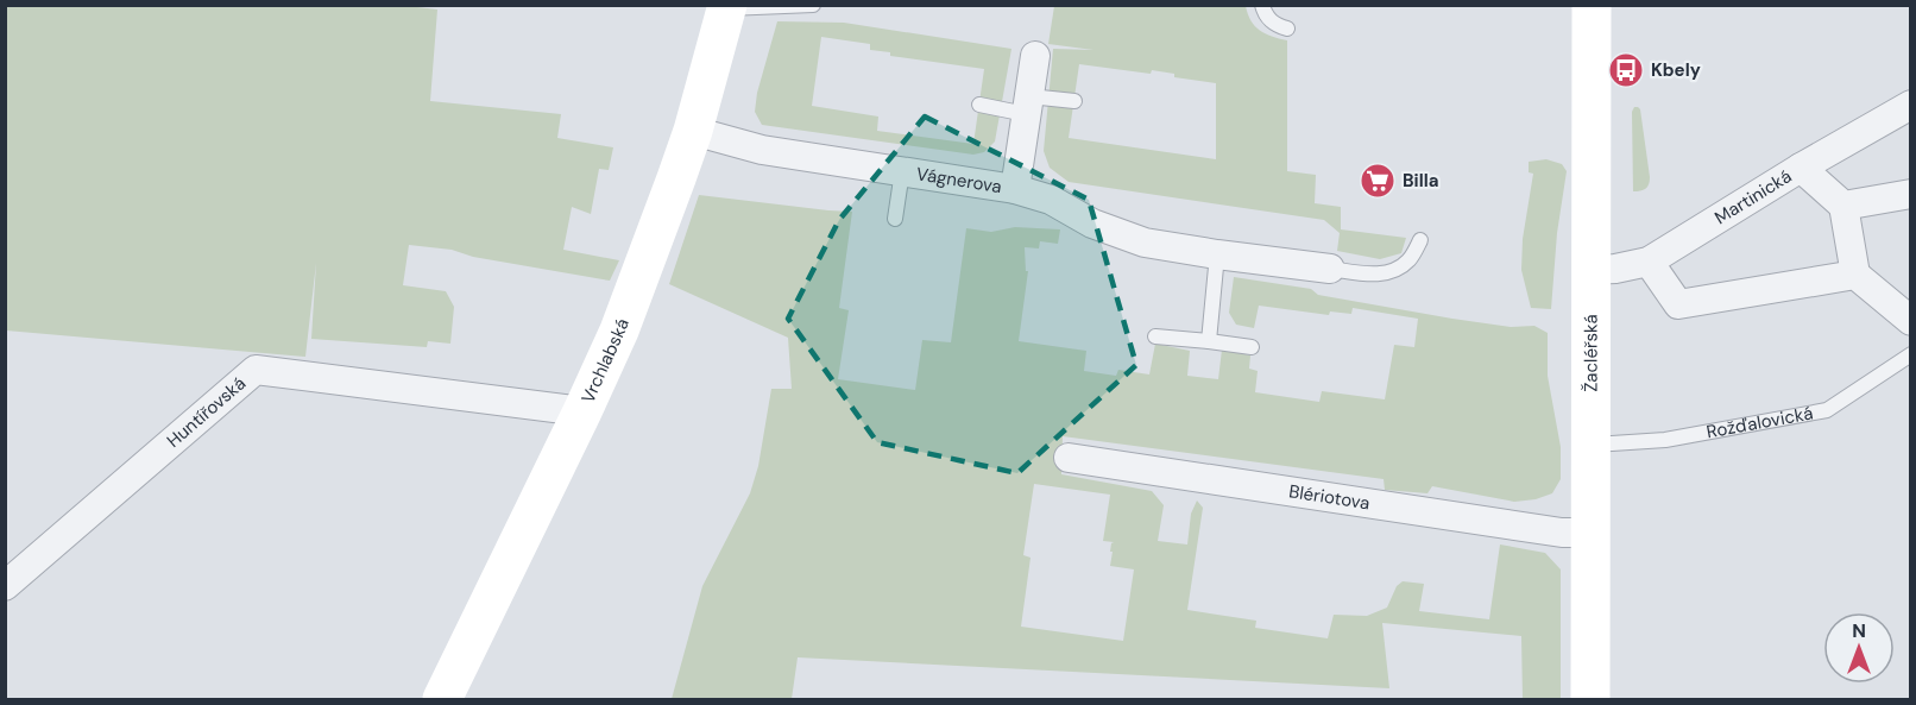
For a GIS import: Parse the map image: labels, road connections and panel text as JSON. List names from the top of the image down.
{
  "streets": {
    "street": [
      "Vágnerova",
      "Martinická",
      "Žacléřská",
      "Vrchlabská",
      "Huntířovská",
      "Blériotova"
    ],
    "lane": ["Rožďalovická"]
  },
  "crossings": [
    ["Vágnerova", "Vrchlabská"],
    ["Martinická", "Žacléřská"],
    ["Žacléřská", "Rožďalovická"],
    ["Žacléřská", "Blériotova"],
    ["Vrchlabská", "Huntířovská"]
  ],
  "places": {
    "bus stop": ["Kbely"],
    "supermarket": ["Billa"]
  },
  "north": "top"
}
